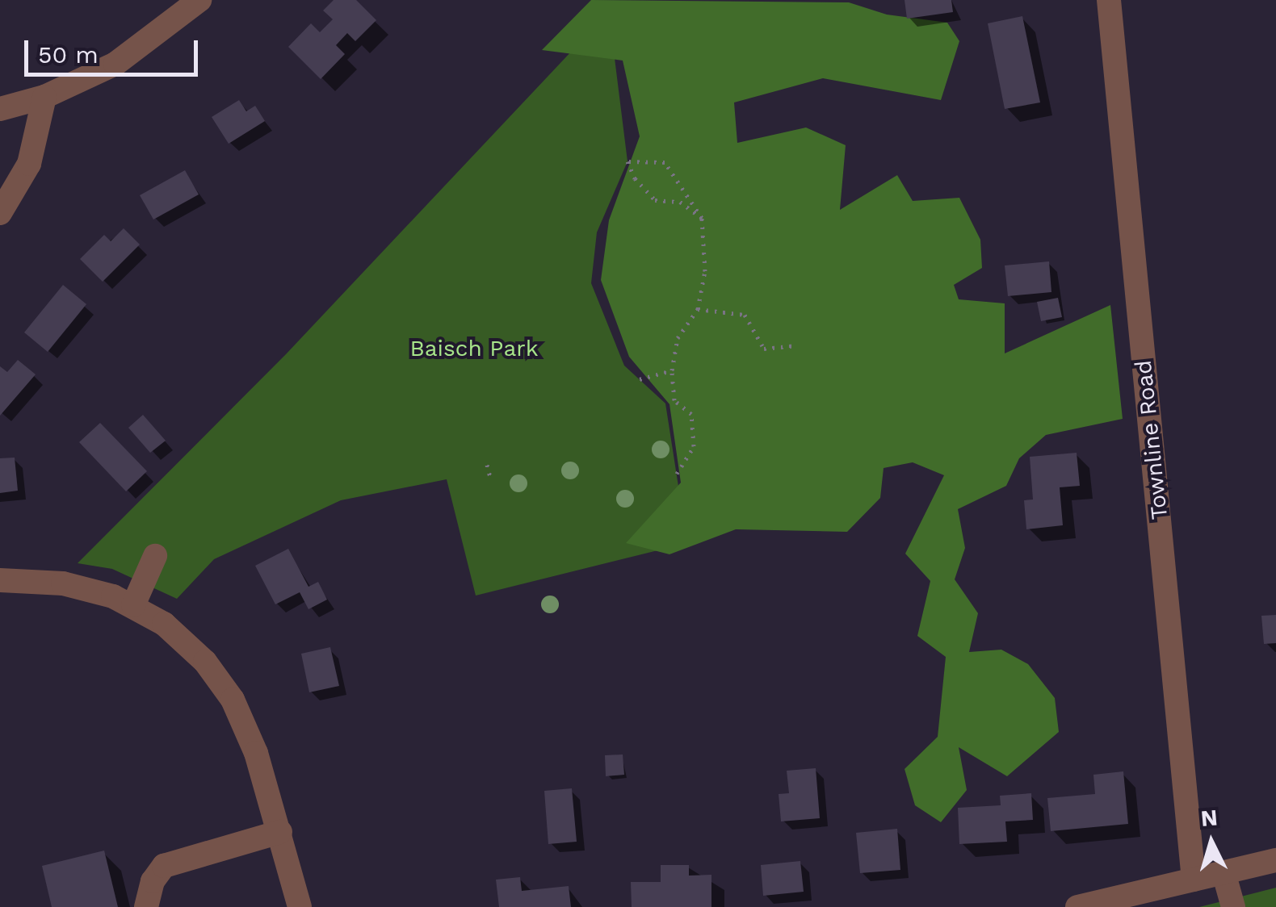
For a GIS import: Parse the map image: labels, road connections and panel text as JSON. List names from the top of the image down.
{
  "streets": {
    "street": ["Townline Road"]
  },
  "parks": ["Baisch Park"],
  "scale_bar": "50 m",
  "north": "top"
}
